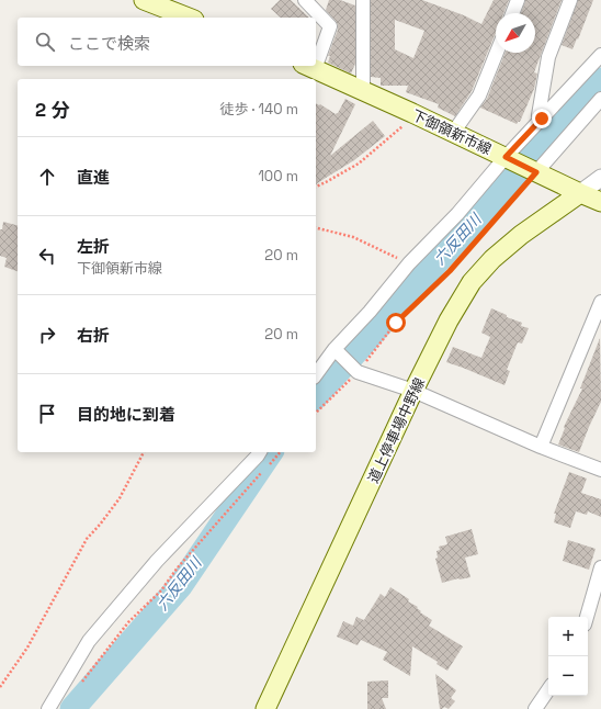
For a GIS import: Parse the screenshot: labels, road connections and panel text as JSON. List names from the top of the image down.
{
  "streets": {
    "main road": ["下御領新市線", "道上停車場中野線"]
  },
  "crossings": [
    ["下御領新市線", "道上停車場中野線"]
  ],
  "water": ["六反田川"],
  "north": "bottom left",
  "page": {
    "search": "ここで検索",
    "heading": ["2 分", "徒歩 · 140 m"],
    "list": [
      ["直進", "100 m"],
      ["左折", "下御領新市線", "20 m"],
      ["右折", "20 m"],
      "目的地に到着"
    ],
    "map_buttons": ["+", "−"]
  }
}
